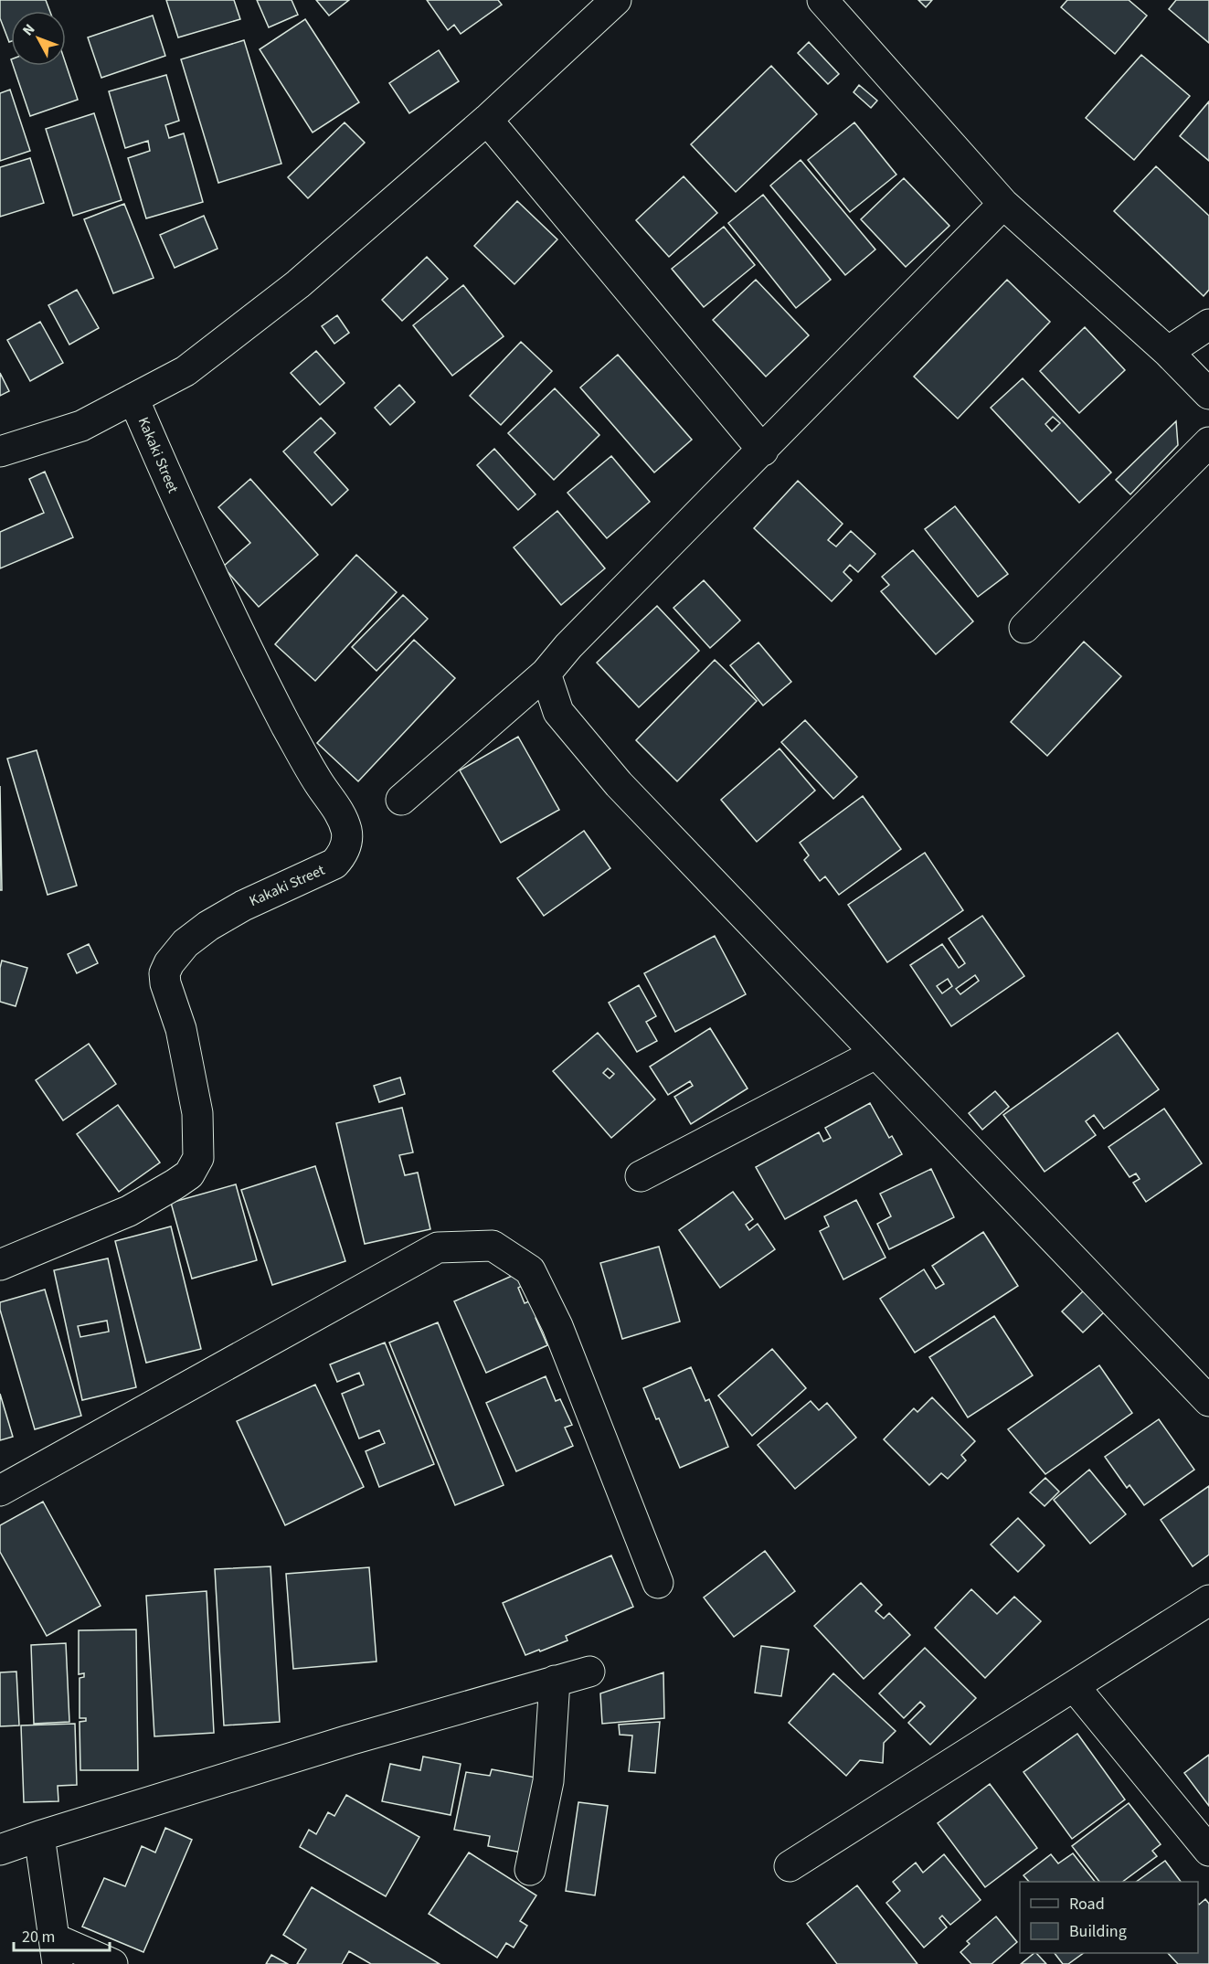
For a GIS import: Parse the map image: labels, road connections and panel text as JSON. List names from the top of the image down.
{
  "streets": {
    "street": ["Kakaki Street"]
  },
  "legend": ["Road", "Building"],
  "scale_bar": "20 m",
  "north": "top left"
}
